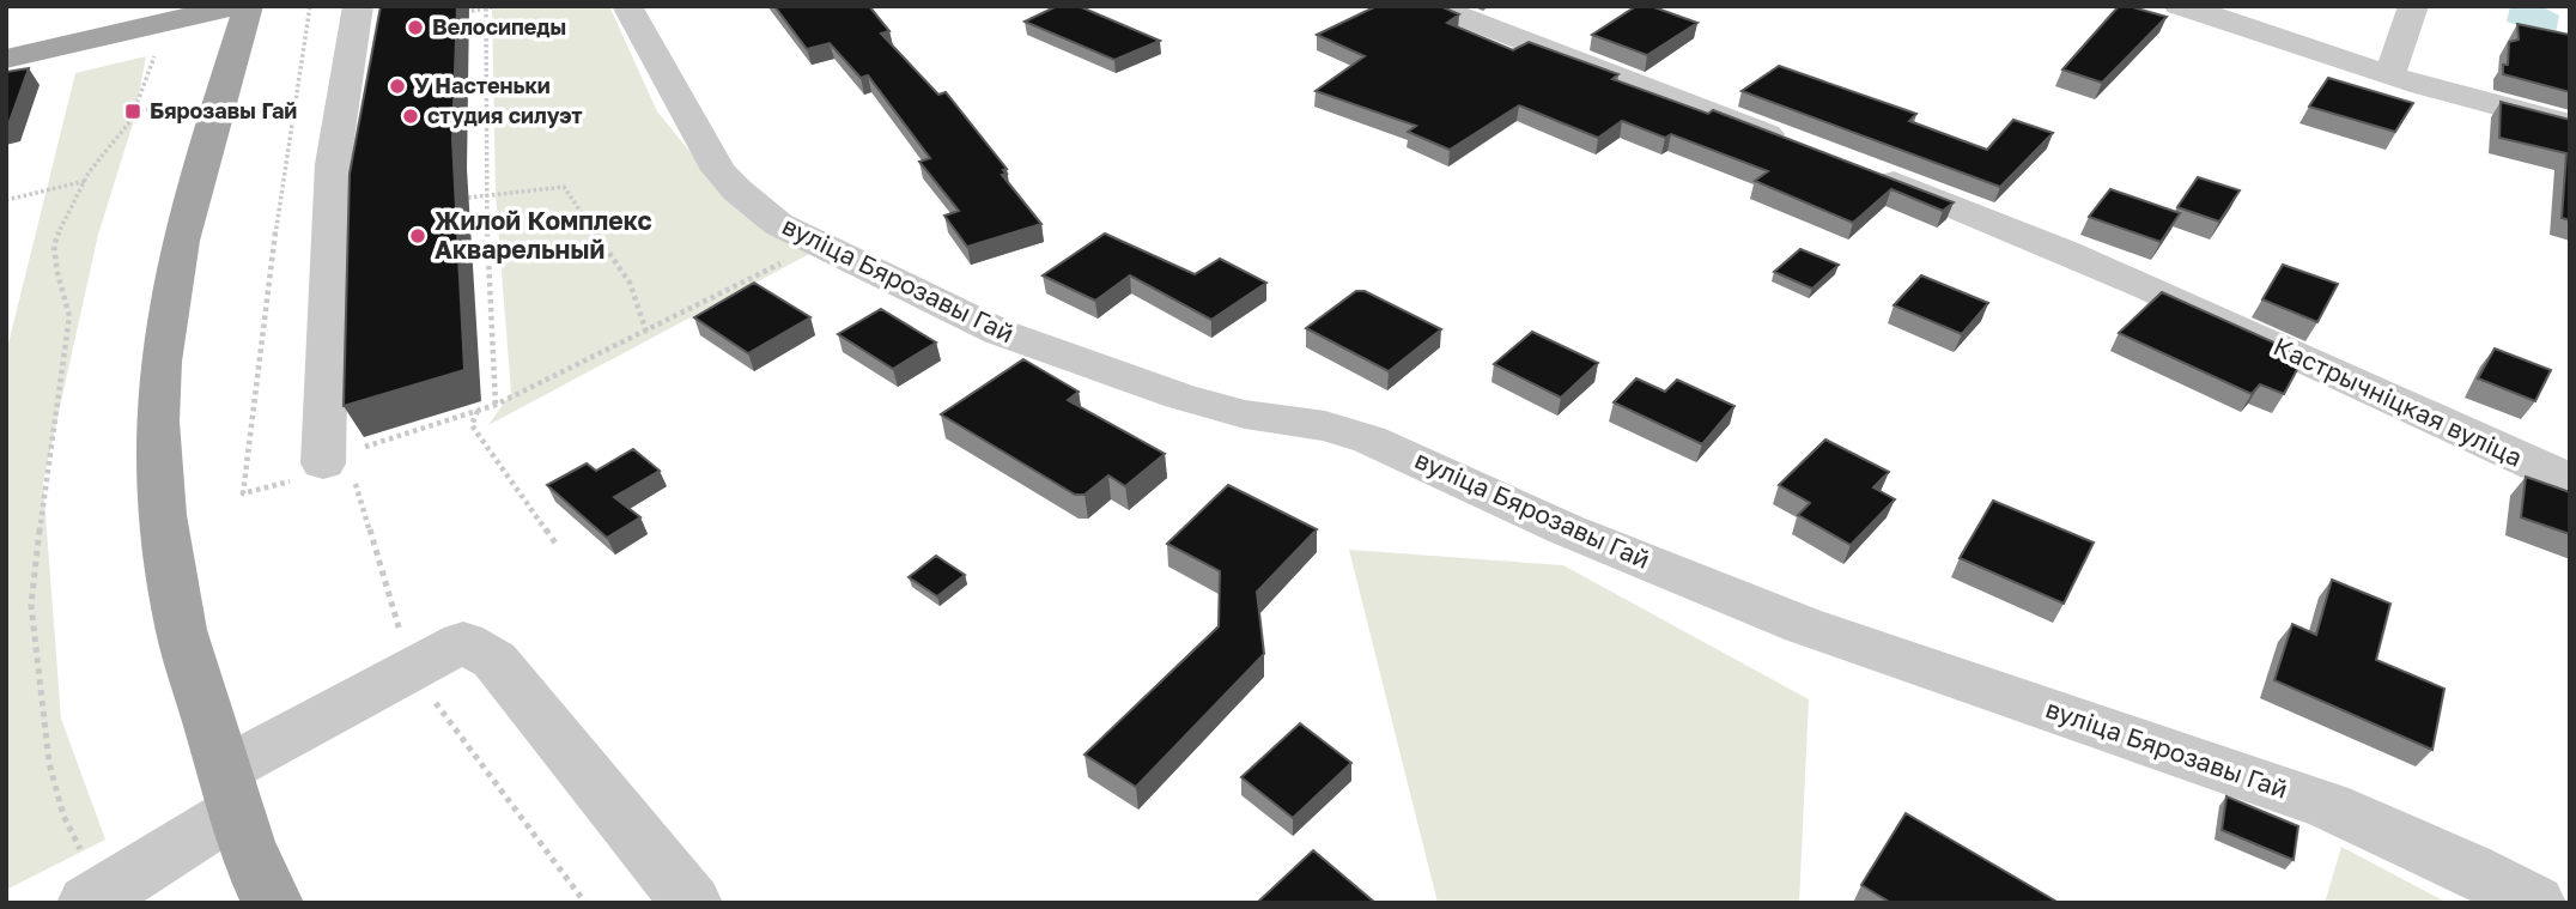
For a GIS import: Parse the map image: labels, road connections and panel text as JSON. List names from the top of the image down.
{
  "streets": {
    "street": ["вуліца Бярозавы Гай", "Кастрычніцкая вуліца"]
  },
  "places": {
    "other": [
      "Велосипеды",
      "У Настеньки",
      "студия силуэт",
      "Жилой Комплекс Акварельный"
    ],
    "transit": ["Бярозавы Гай"]
  }
}
